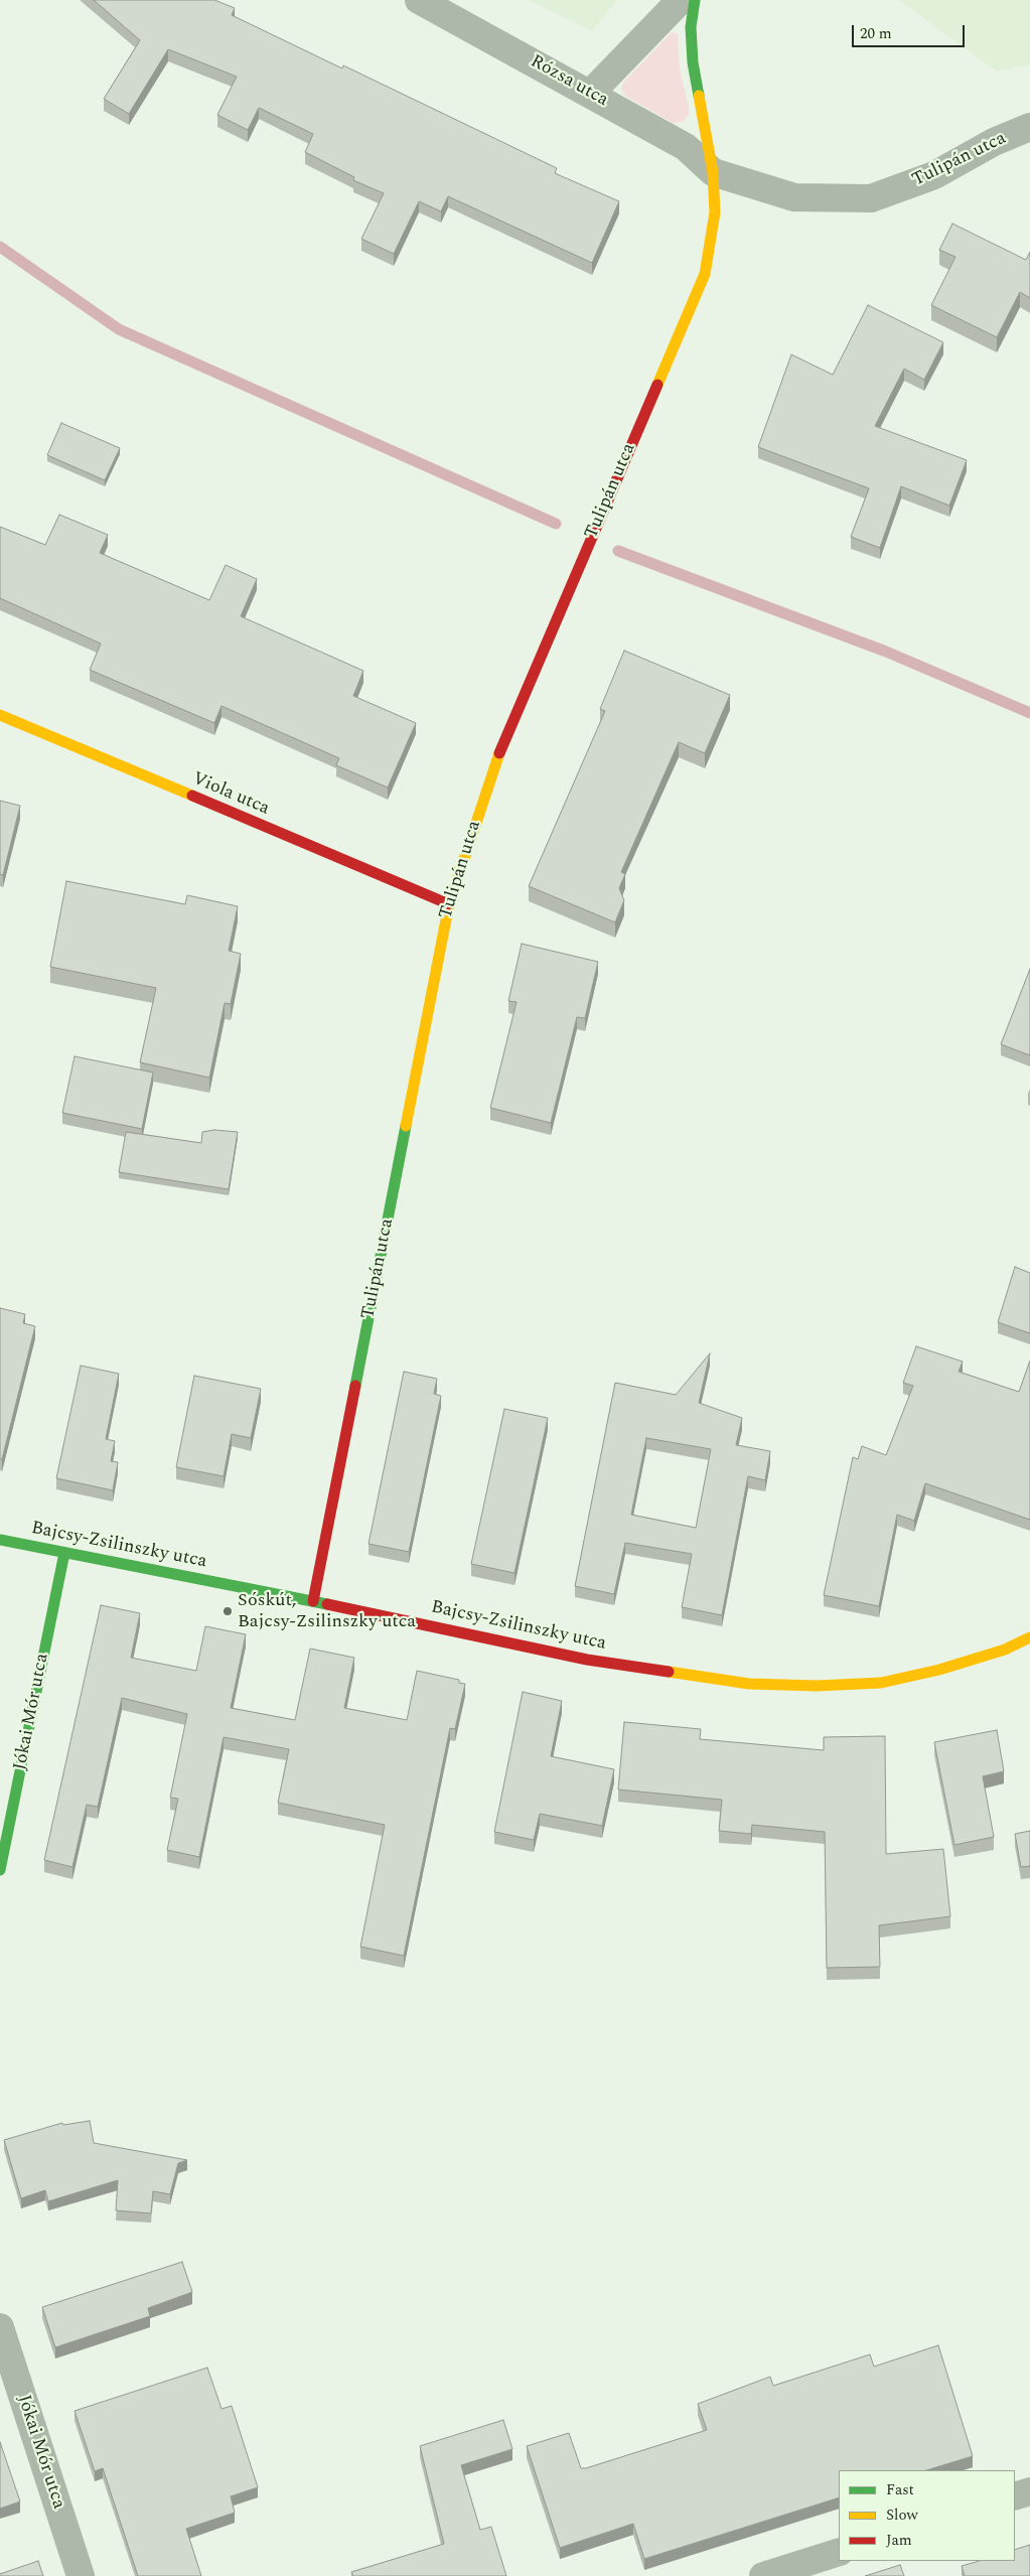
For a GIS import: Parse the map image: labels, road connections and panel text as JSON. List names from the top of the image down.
{
  "streets": {
    "street": [
      "Rózsa utca",
      "Tulipán utca",
      "Viola utca",
      "Bajcsy-Zsilinszky utca",
      "Jókai Mór utca"
    ]
  },
  "crossings": [
    ["Rózsa utca", "Tulipán utca"],
    ["Tulipán utca", "Viola utca"],
    ["Tulipán utca", "Bajcsy-Zsilinszky utca"],
    ["Bajcsy-Zsilinszky utca", "Jókai Mór utca"]
  ],
  "places": ["Sóskút, Bajcsy-Zsilinszky utca"],
  "legend": ["Fast", "Slow", "Jam"],
  "scale_bar": "20 m"
}
